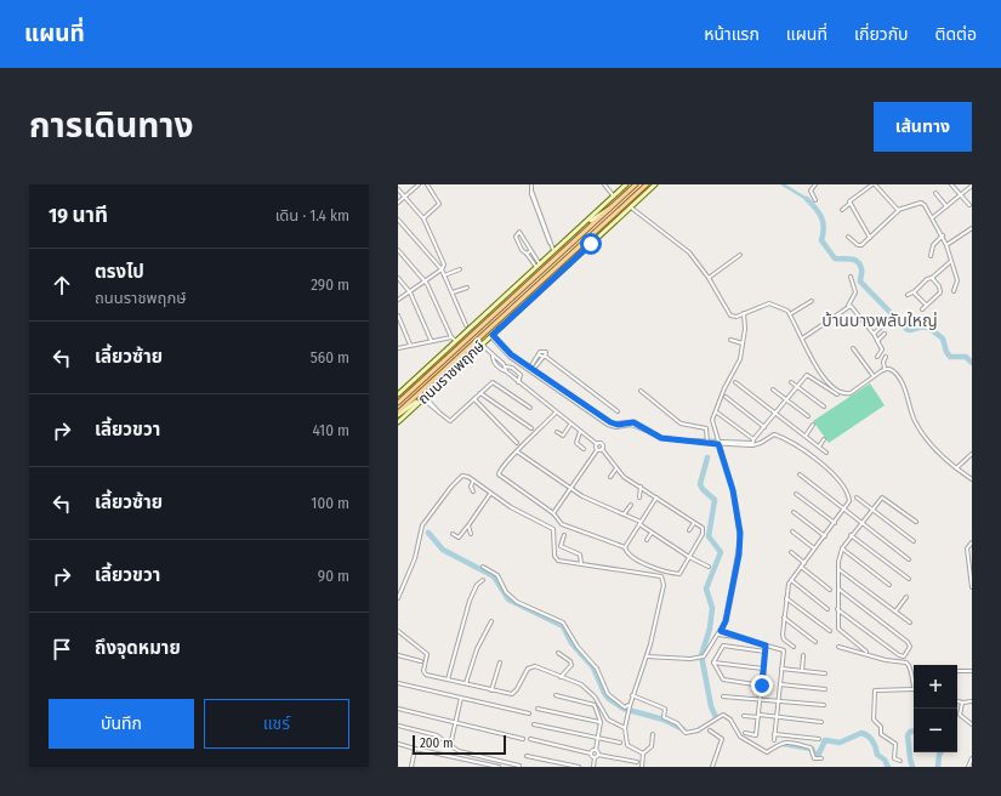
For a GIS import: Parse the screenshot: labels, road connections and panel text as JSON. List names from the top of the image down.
{
  "streets": {
    "main road": ["ถนนราชพฤกษ์"]
  },
  "districts": ["บ้านบางพลับใหญ่"],
  "scale_bar": "200 m",
  "page": {
    "header": "แผนที่",
    "nav": [
      "หน้าแรก",
      "แผนที่",
      "เกี่ยวกับ",
      "ติดต่อ"
    ],
    "title": "การเดินทาง",
    "buttons": [
      "เส้นทาง",
      ["บันทึก", "แชร์"]
    ],
    "heading": ["19 นาที", "เดิน · 1.4 km"],
    "list": [
      ["ตรงไป", "ถนนราชพฤกษ์", "290 m"],
      ["เลี้ยวซ้าย", "560 m"],
      ["เลี้ยวขวา", "410 m"],
      ["เลี้ยวซ้าย", "100 m"],
      ["เลี้ยวขวา", "90 m"],
      "ถึงจุดหมาย"
    ],
    "map_buttons": ["+", "−"],
    "scale": "200 m"
  }
}
